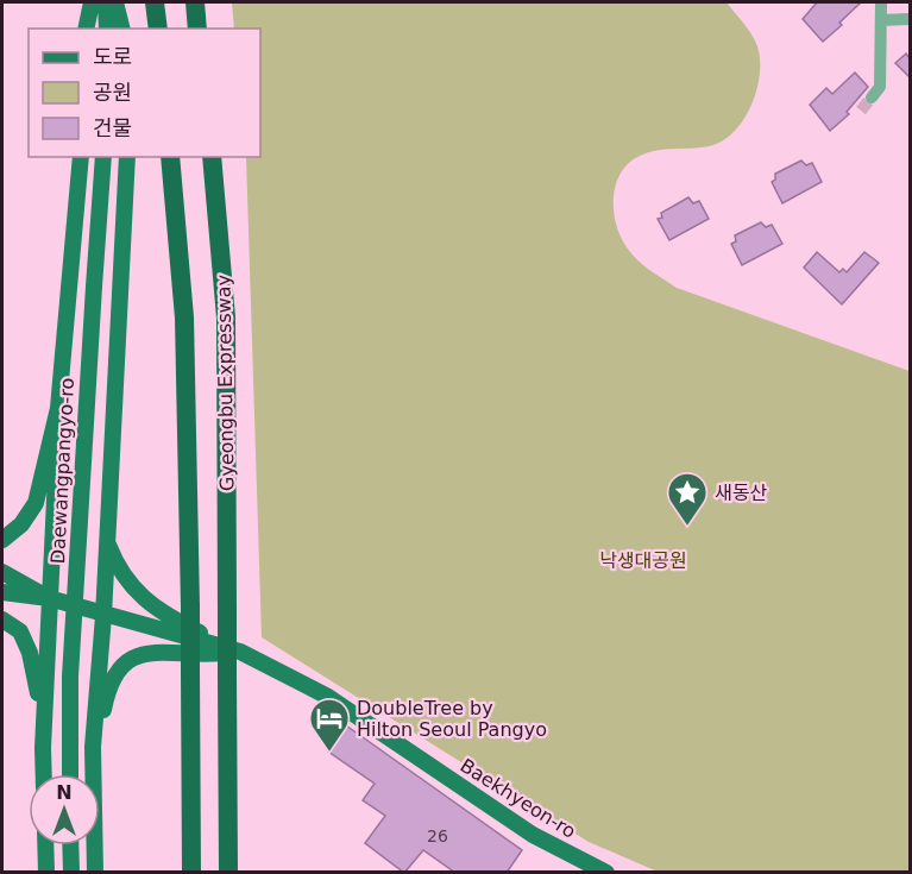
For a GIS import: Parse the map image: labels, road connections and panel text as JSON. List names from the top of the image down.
{
  "streets": {
    "highway": ["Gyeongbu Expressway"],
    "main road": ["Daewangpangyo-ro", "Baekhyeon-ro"]
  },
  "crossings": [
    ["Daewangpangyo-ro", "Baekhyeon-ro"]
  ],
  "parks": ["낙생대공원"],
  "places": {
    "place": ["새동산"],
    "hotel": ["DoubleTree by Hilton Seoul Pangyo"]
  },
  "house_numbers": ["26"],
  "legend": ["도로", "공원", "건물"],
  "north": "top"
}
